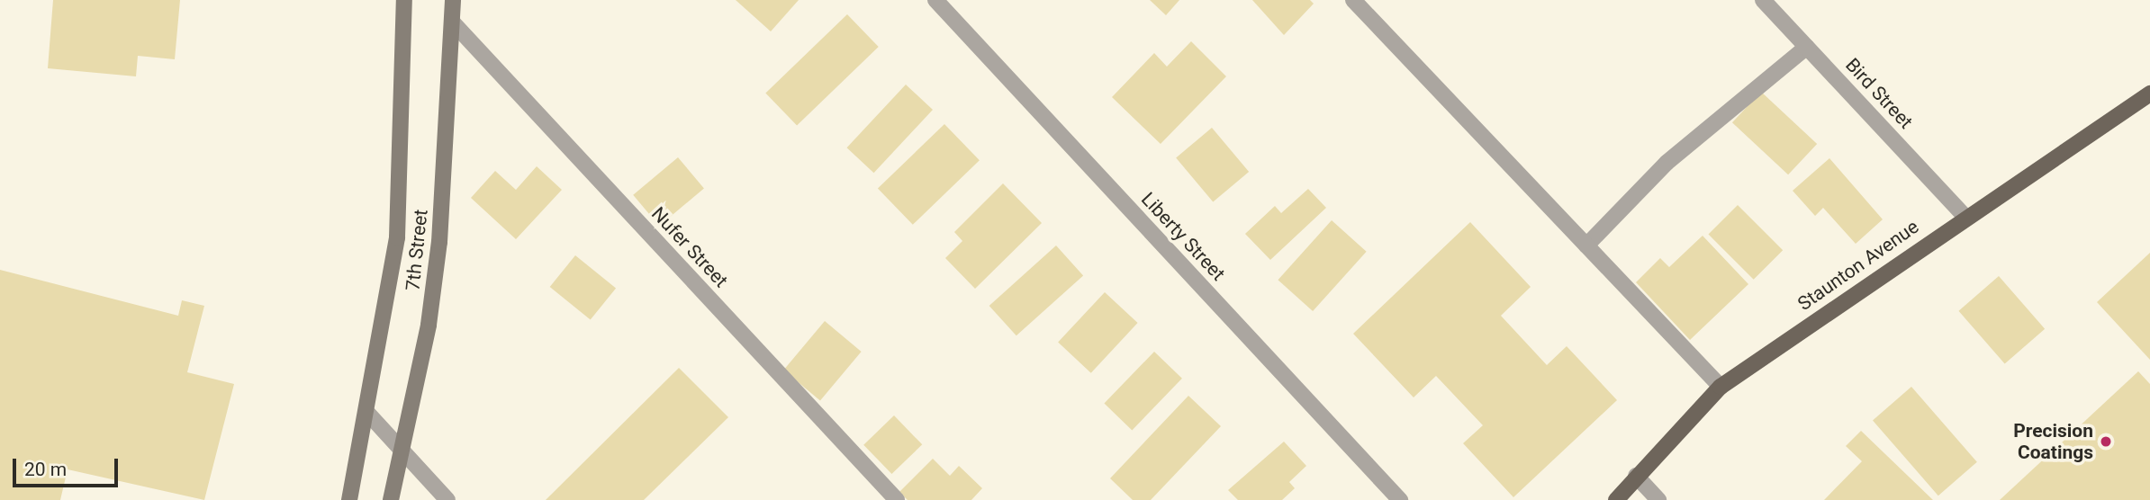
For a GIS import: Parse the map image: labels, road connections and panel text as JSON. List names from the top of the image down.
{
  "streets": {
    "main road": ["7th Street", "Staunton Avenue"],
    "street": ["Bird Street", "Liberty Street", "Nufer Street"]
  },
  "crossings": [
    ["Bird Street", "Staunton Avenue"],
    ["Nufer Street", "7th Street"]
  ],
  "places": ["Precision Coatings"],
  "scale_bar": "20 m"
}
